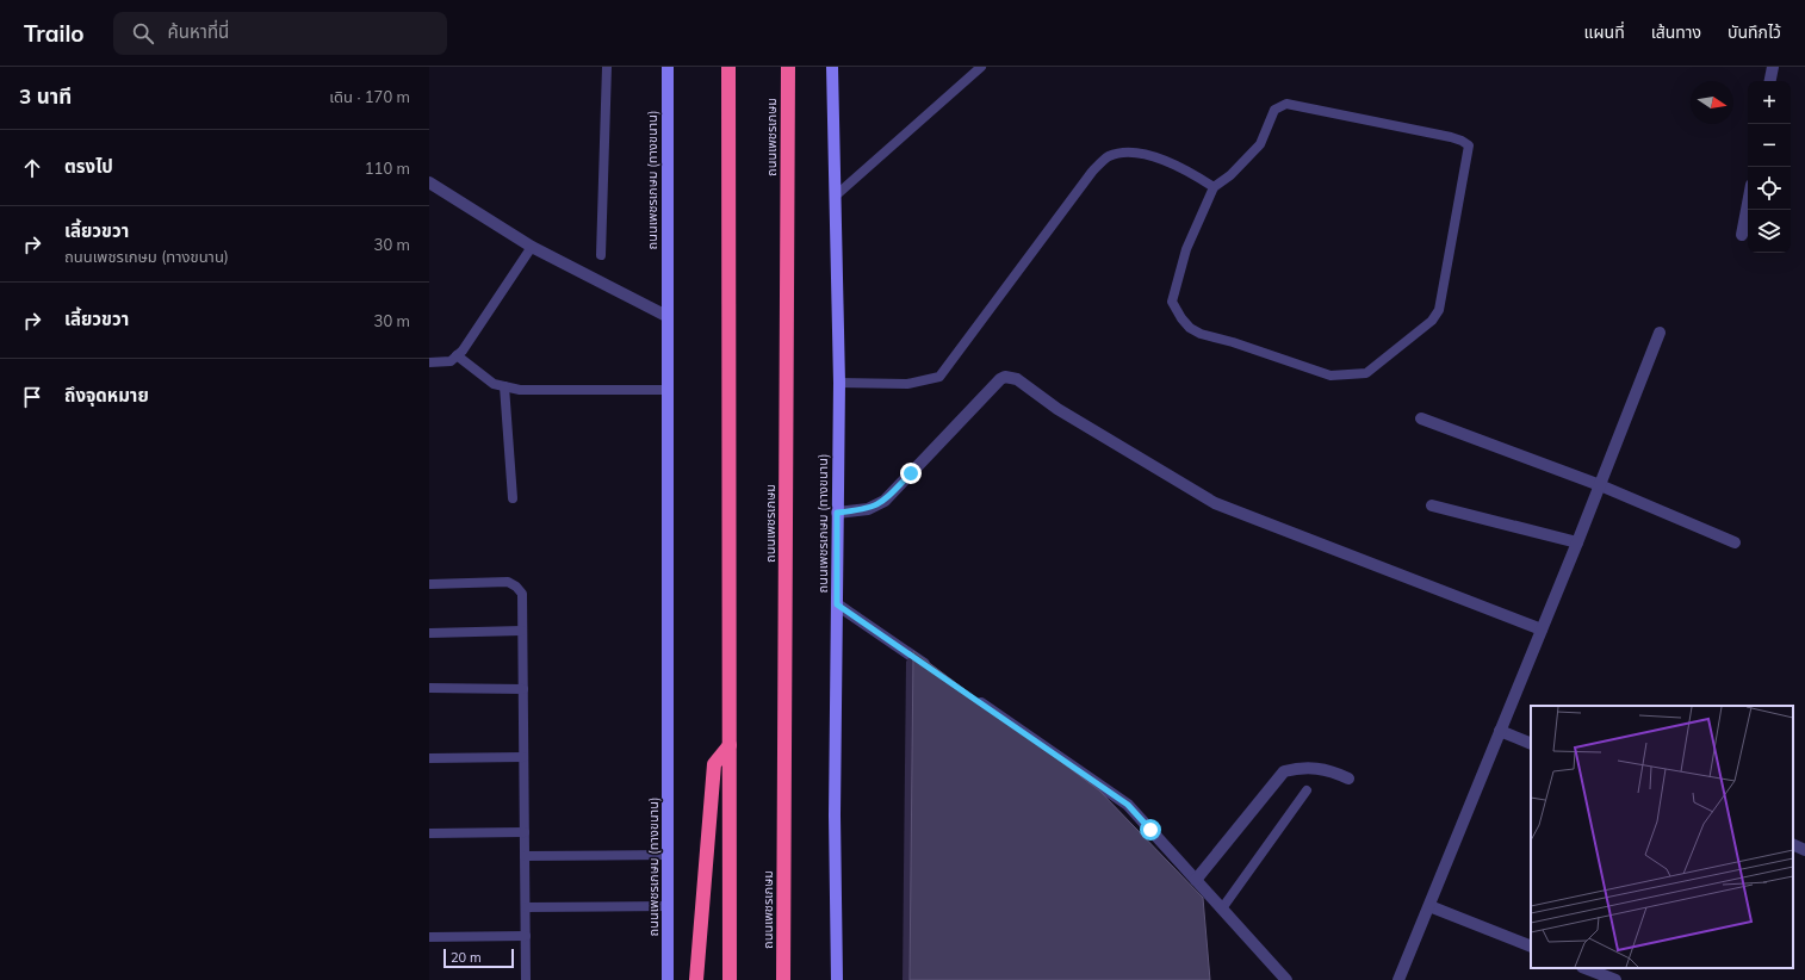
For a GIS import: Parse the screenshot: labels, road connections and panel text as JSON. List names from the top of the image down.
{
  "streets": {
    "highway": ["ถนนเพชรเกษม"],
    "main road": ["ถนนเพชรเกษม (ทางขนาน)"]
  },
  "scale_bar": "20 m",
  "north": "right",
  "page": {
    "header": "Trailo",
    "search": "ค้นหาที่นี่",
    "nav": ["แผนที่", "เส้นทาง", "บันทึกไว้"],
    "heading": ["3 นาที", "เดิน · 170 m"],
    "map_buttons": ["+", "−"],
    "list": [
      ["ตรงไป", "110 m"],
      ["เลี้ยวขวา", "ถนนเพชรเกษม (ทางขนาน)", "30 m"],
      ["เลี้ยวขวา", "30 m"],
      "ถึงจุดหมาย"
    ],
    "scale": "20 m"
  }
}
